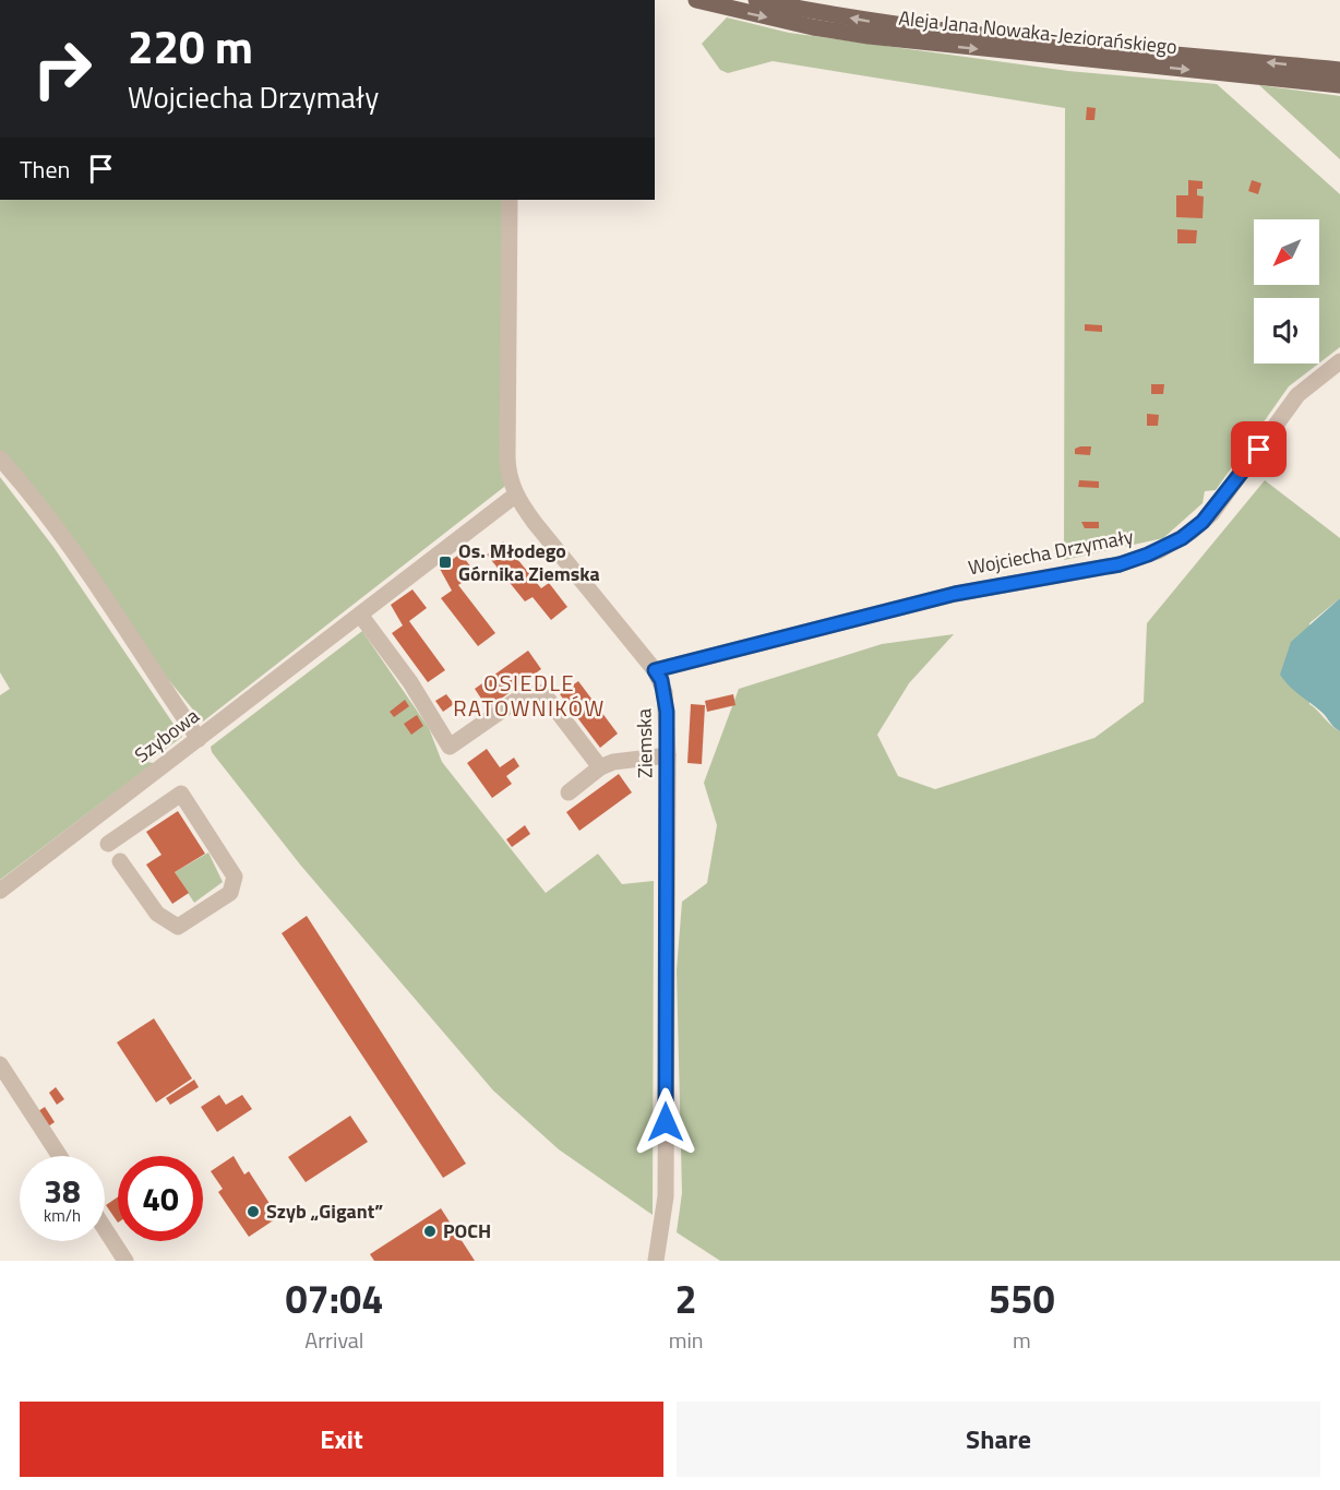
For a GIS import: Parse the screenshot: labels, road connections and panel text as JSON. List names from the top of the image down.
{
  "streets": {
    "main road": ["Aleja Jana Nowaka-Jeziorańskiego"],
    "street": ["Wojciecha Drzymały", "Szybowa", "Ziemska"]
  },
  "crossings": [
    ["Wojciecha Drzymały", "Ziemska"],
    ["Szybowa", "Ziemska"]
  ],
  "districts": ["OSIEDLE RATOWNIKÓW"],
  "places": {
    "transit": ["Os. Młodego Górnika Ziemska"],
    "other": ["Szyb „Gigant”", "POCH"]
  },
  "north": "bottom left",
  "page": {
    "turn": ["220 m", "Wojciecha Drzymały"],
    "then": "Then",
    "speed": "38 km/h",
    "limit": "40",
    "eta": [
      "07:04",
      "Arrival",
      "2",
      "min",
      "550",
      "m"
    ],
    "buttons": ["Exit", "Share"]
  }
}
